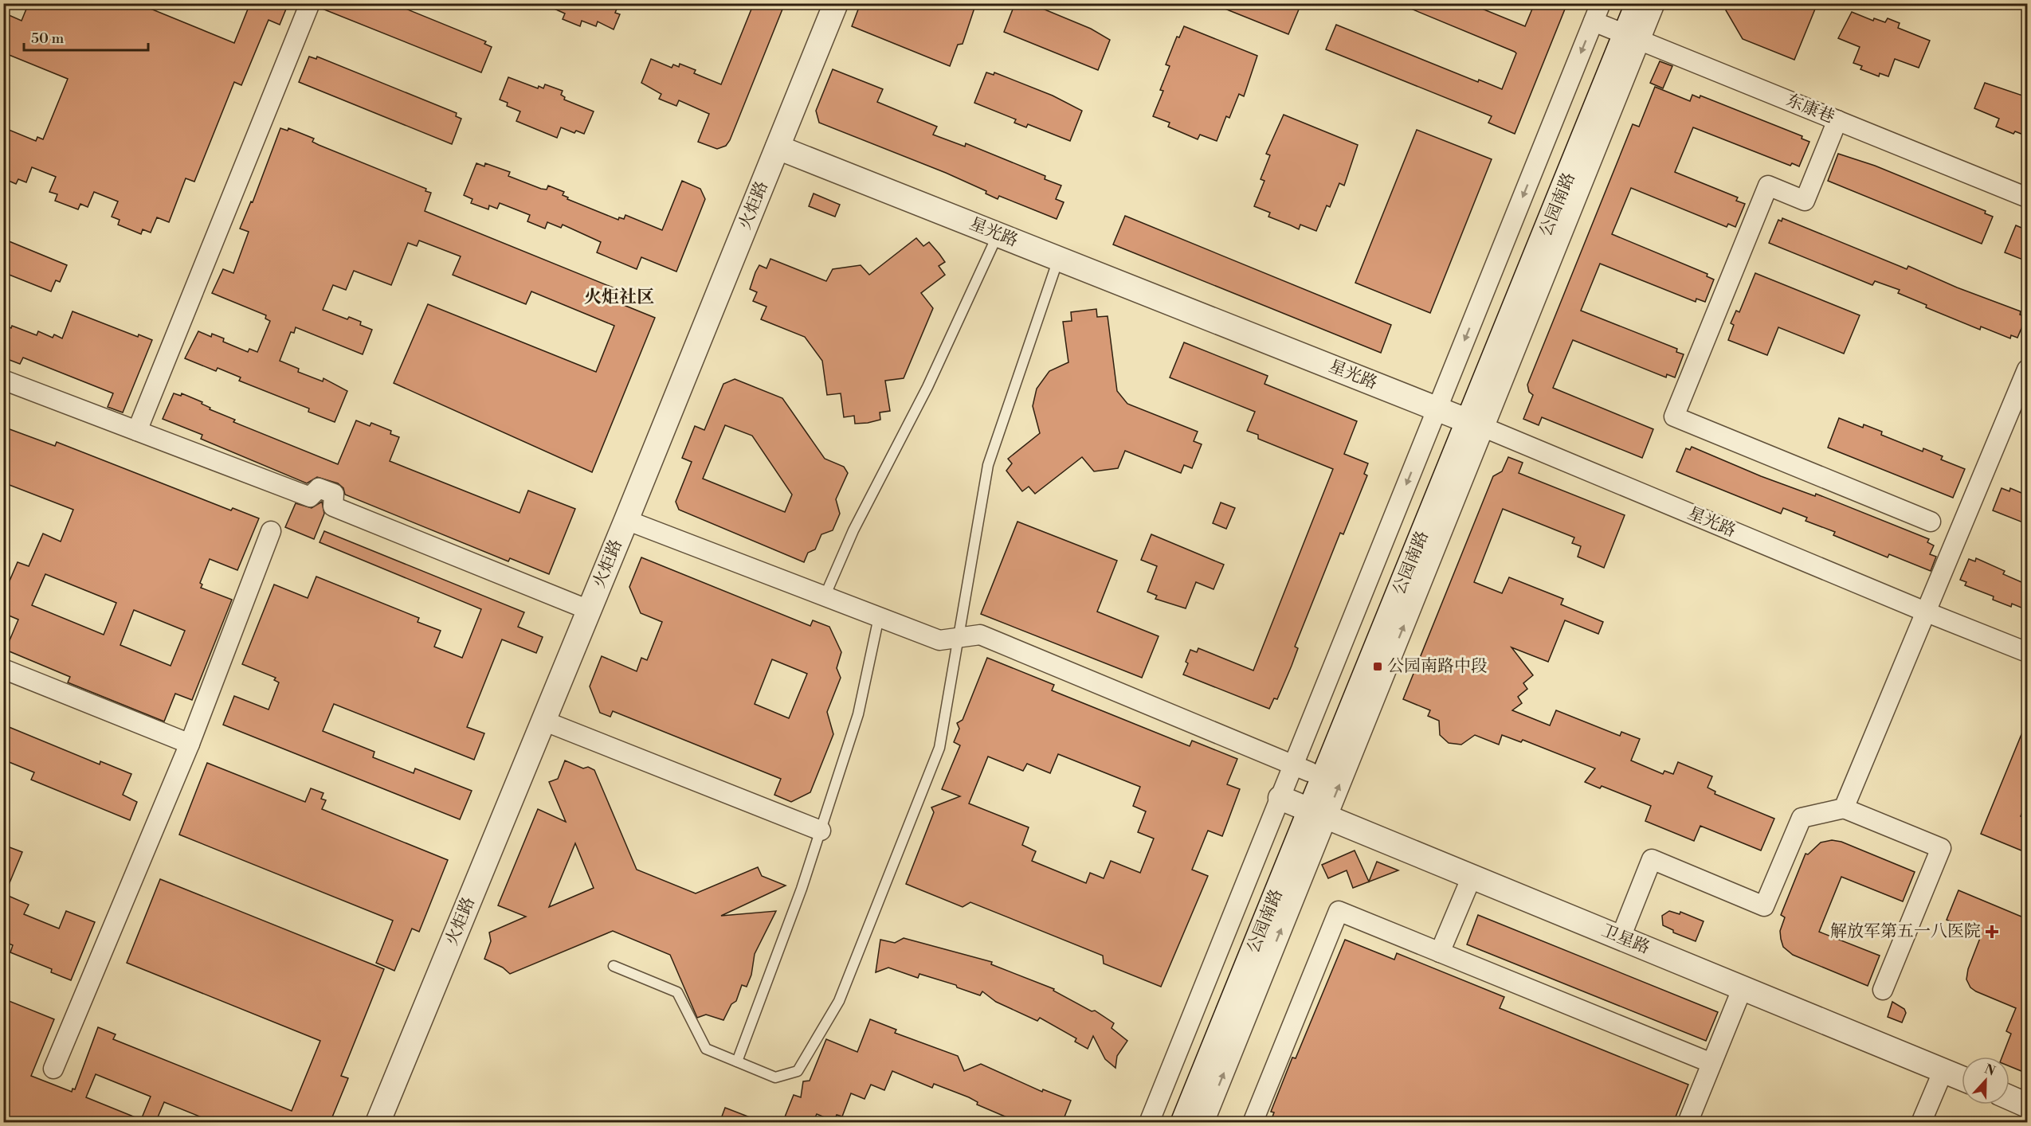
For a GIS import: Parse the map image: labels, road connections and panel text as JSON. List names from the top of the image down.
{
  "streets": {
    "main road": ["公园南路"],
    "street": [
      "东康巷",
      "火炬路",
      "星光路",
      "卫星路"
    ]
  },
  "crossings": [
    ["东康巷", "公园南路"],
    ["公园南路", "星光路"],
    ["公园南路", "卫星路"],
    ["火炬路", "星光路"]
  ],
  "districts": ["火炬社区"],
  "places": {
    "transit": ["公园南路中段"],
    "health": ["解放军第五一八医院"]
  },
  "scale_bar": "50 m",
  "north": "top"
}
